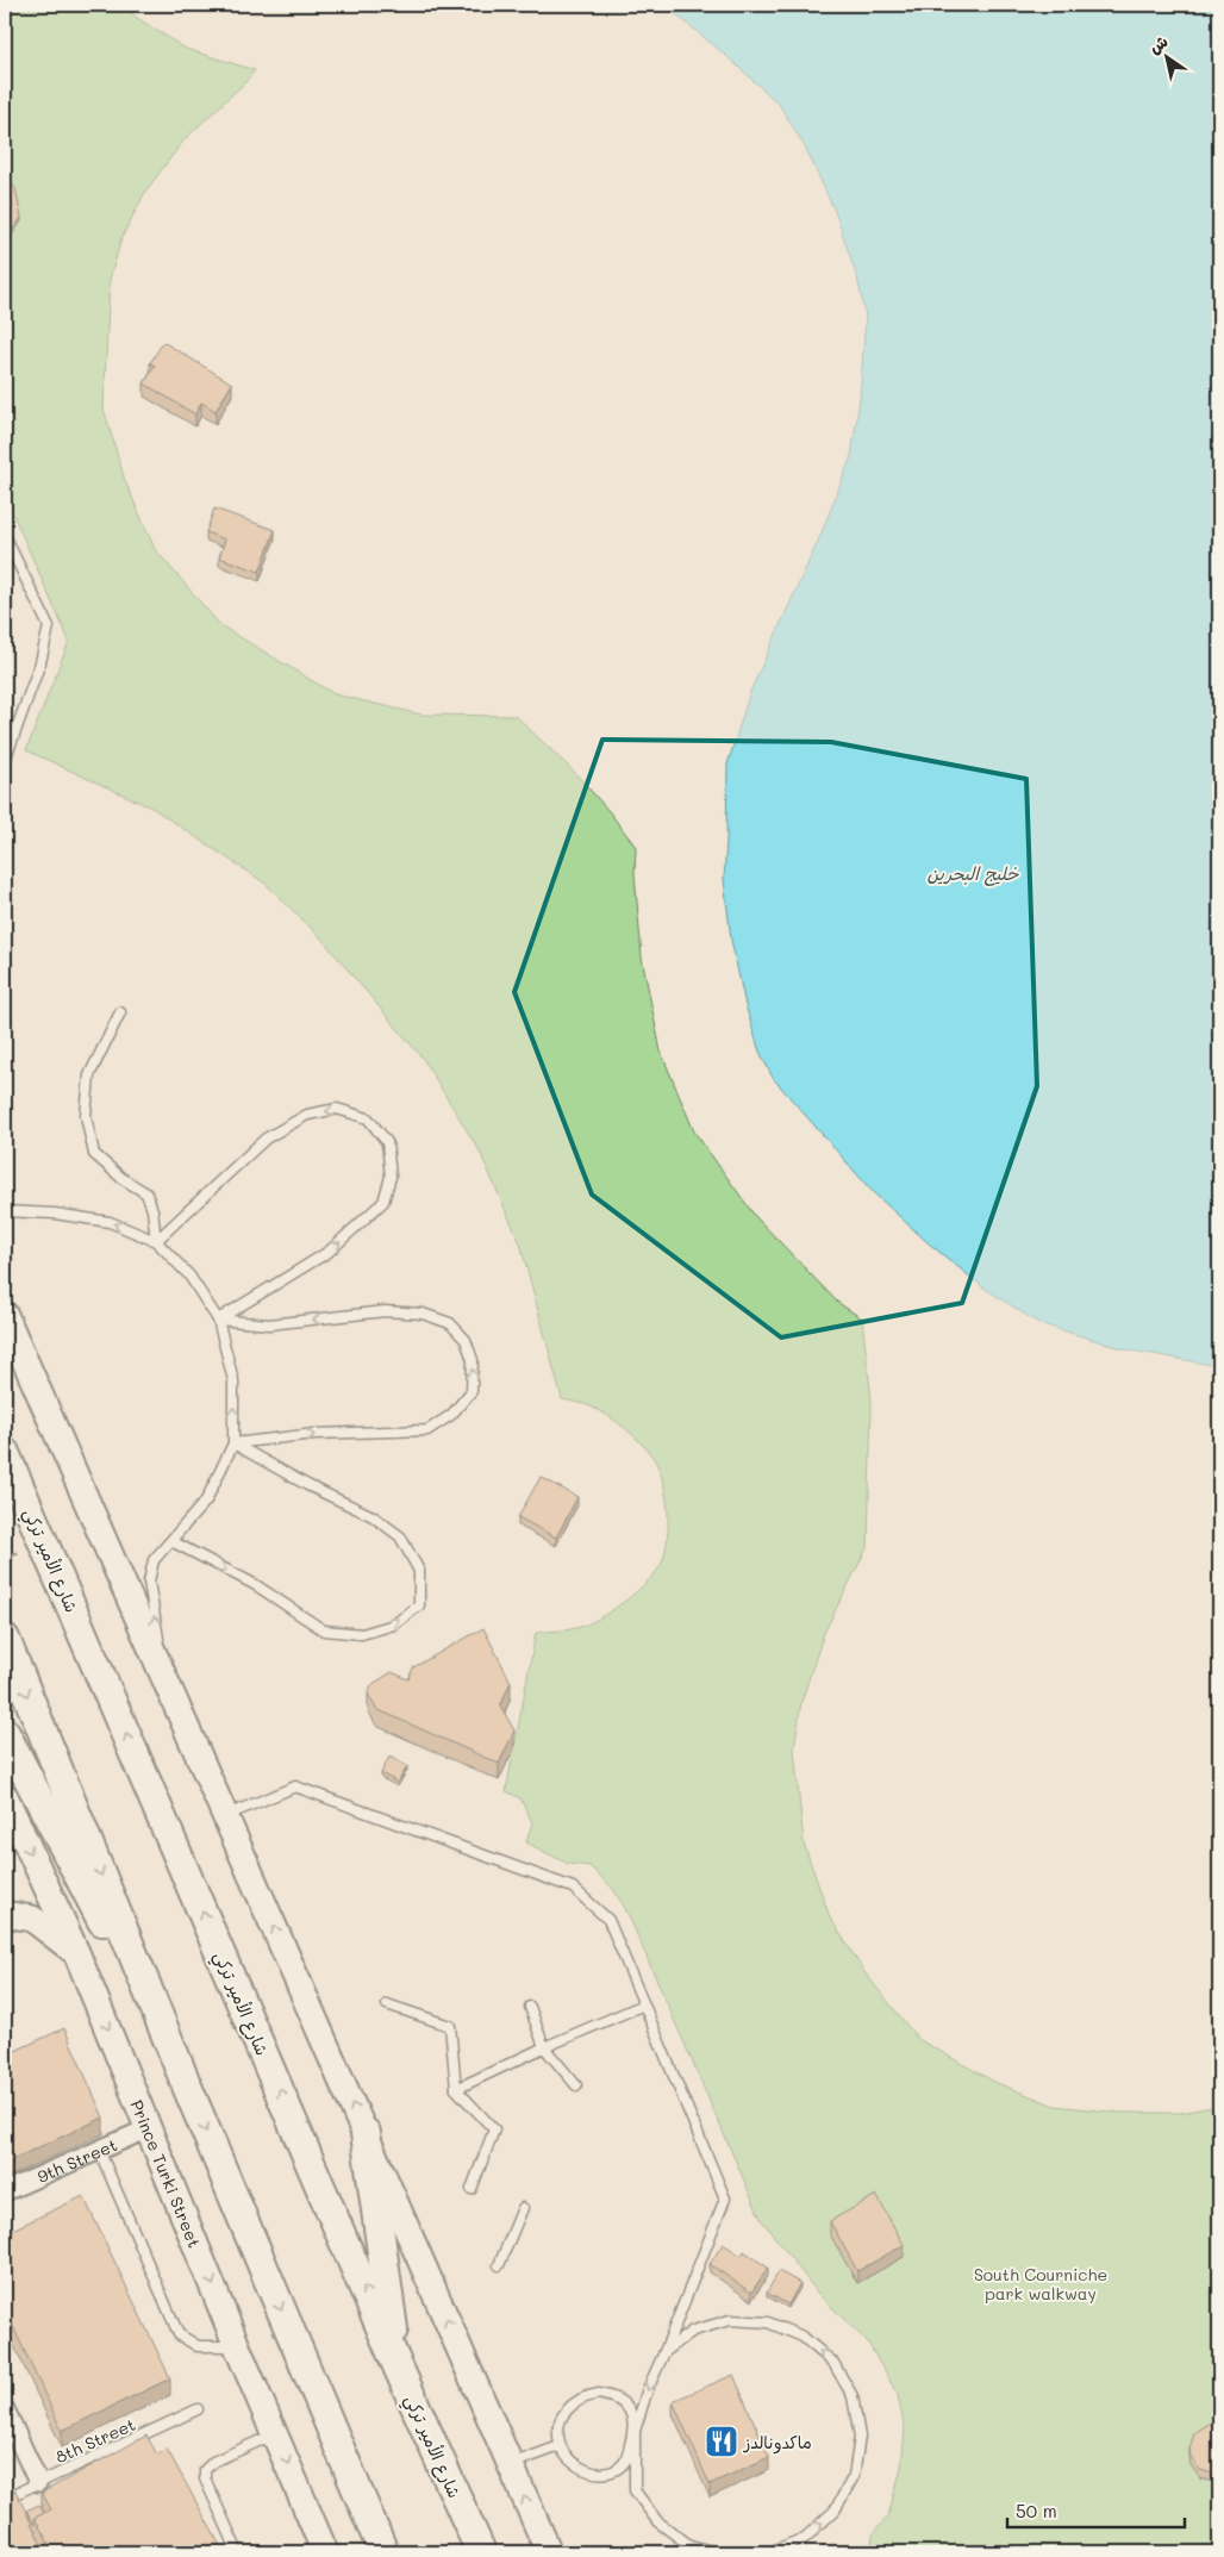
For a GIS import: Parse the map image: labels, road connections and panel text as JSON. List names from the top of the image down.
{
  "streets": {
    "main road": ["شارع الأمير تركي"],
    "street": ["9th Street", "Prince Turki Street"],
    "lane": ["8th Street"]
  },
  "crossings": [
    ["9th Street", "Prince Turki Street"]
  ],
  "water": ["خليج البحرين"],
  "parks": ["South Courniche park walkway"],
  "places": {
    "restaurant": ["ماكدونالدز"]
  },
  "scale_bar": "50 m",
  "north": "top left"
}
